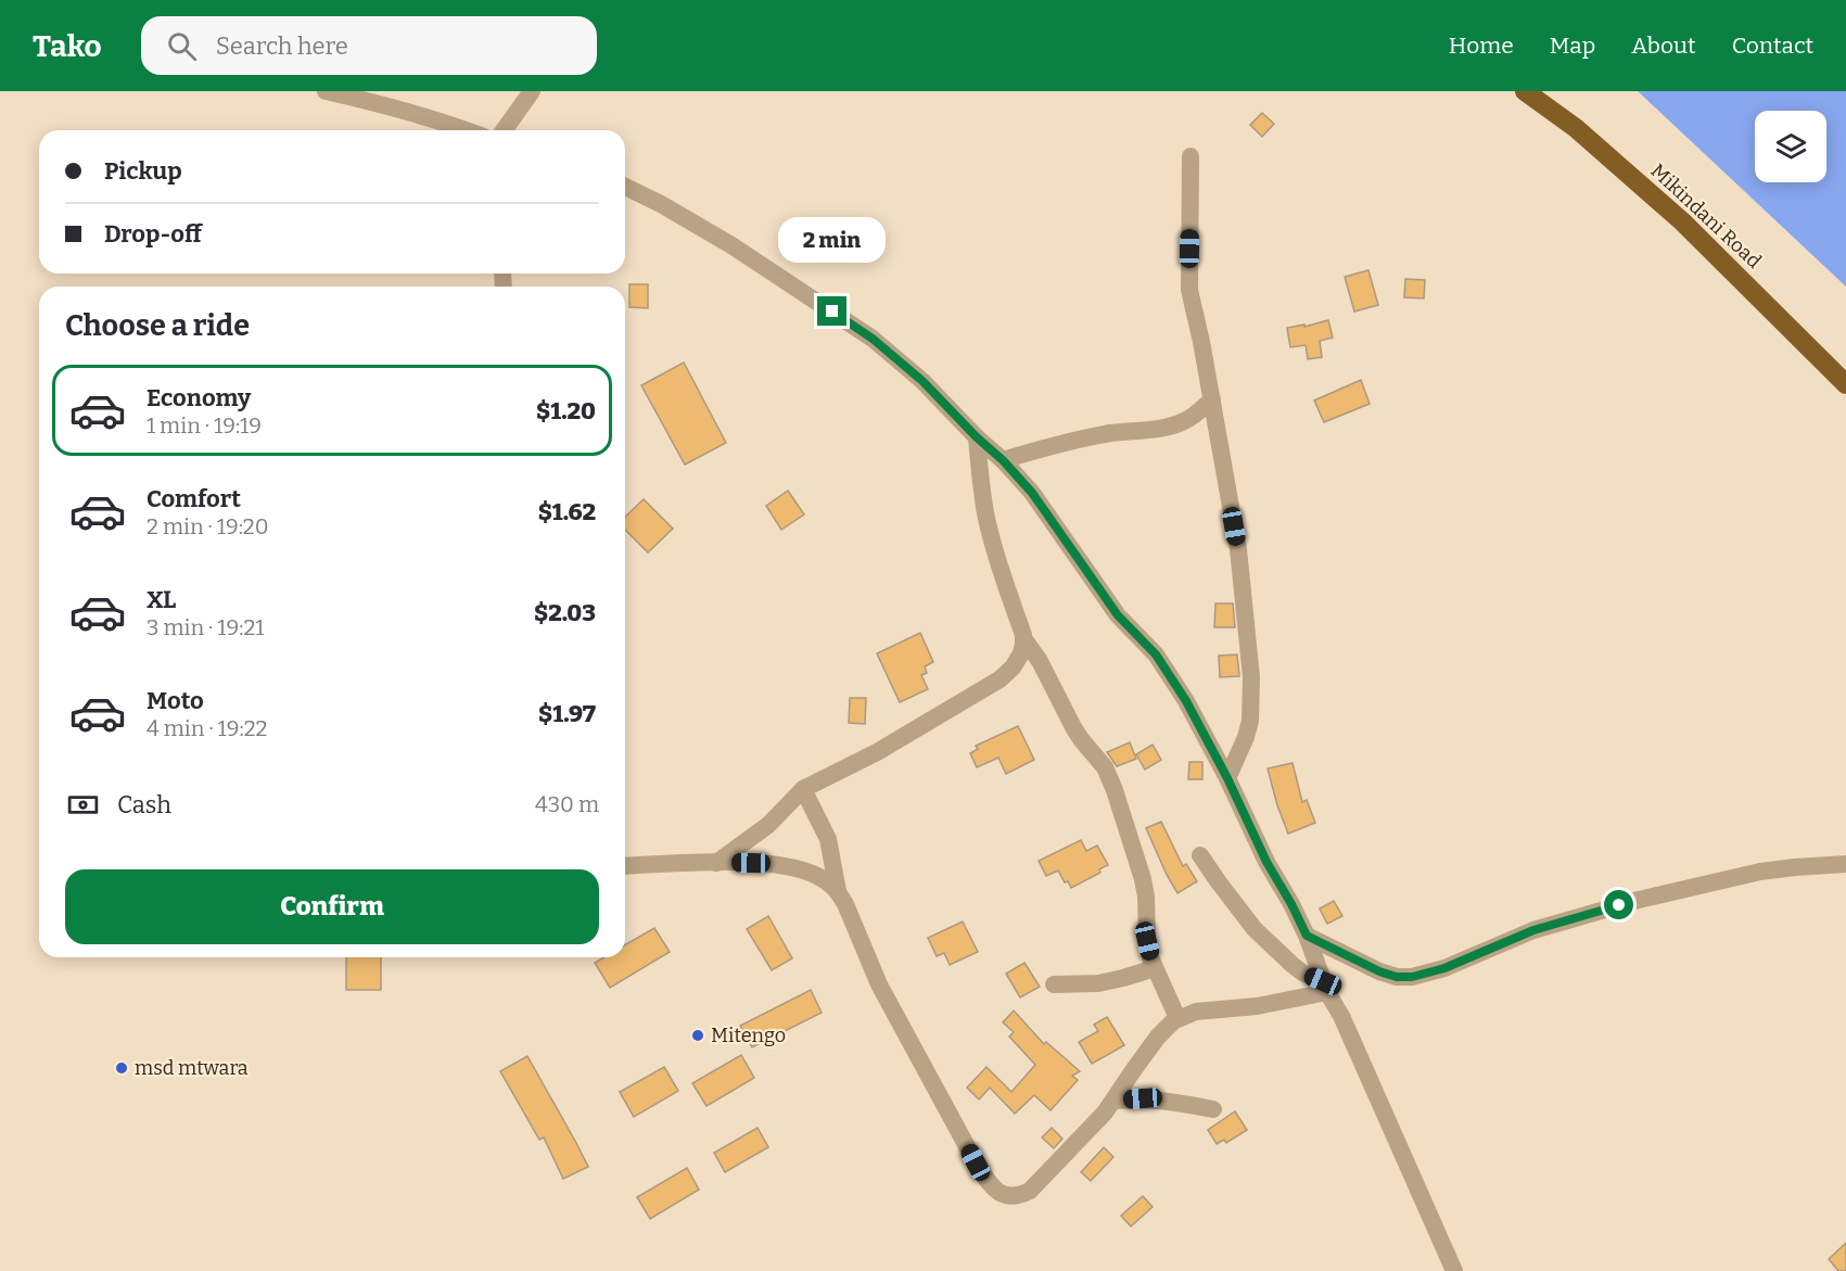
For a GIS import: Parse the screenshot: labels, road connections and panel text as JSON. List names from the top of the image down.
{
  "streets": {
    "highway": ["Mikindani Road"]
  },
  "places": ["Mitengo", "msd mtwara"],
  "page": {
    "header": "Tako",
    "search": "Search here",
    "nav": [
      "Home",
      "Map",
      "About",
      "Contact"
    ],
    "banner": ["Pickup", "Drop-off"],
    "bubble": "2 min",
    "heading": "Choose a ride",
    "list": [
      {
        "name": "Economy",
        "note": "1 min · 19:19",
        "value": "$1.20"
      },
      {
        "name": "Comfort",
        "note": "2 min · 19:20",
        "value": "$1.62"
      },
      {
        "name": "XL",
        "note": "3 min · 19:21",
        "value": "$2.03"
      },
      {
        "name": "Moto",
        "note": "4 min · 19:22",
        "value": "$1.97"
      }
    ],
    "pay": ["Cash", "430 m"],
    "buttons": "Confirm"
  }
}
